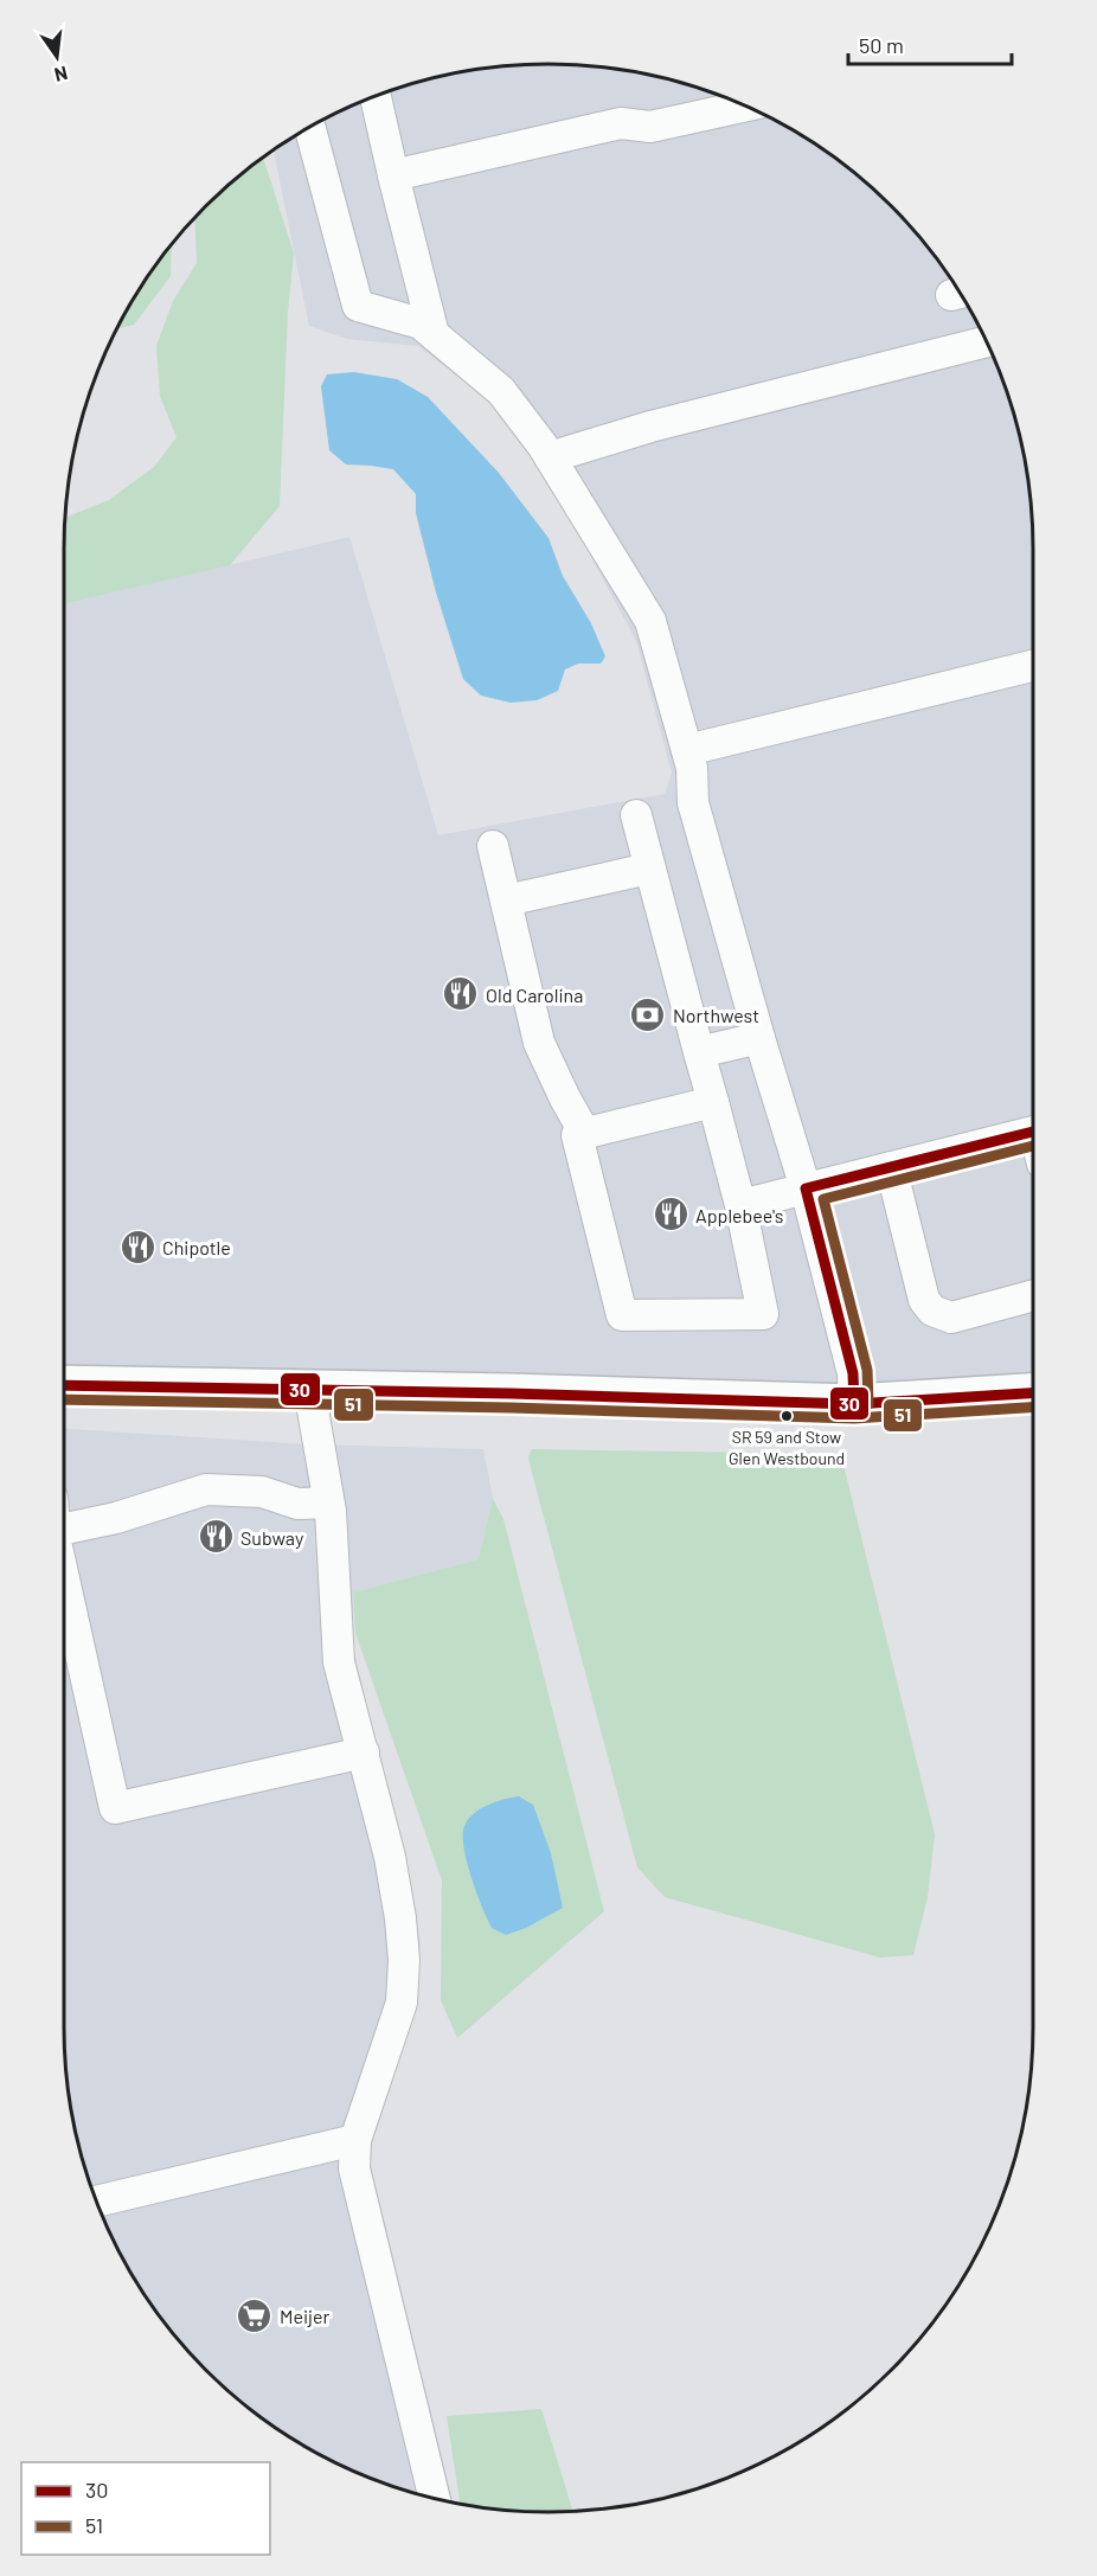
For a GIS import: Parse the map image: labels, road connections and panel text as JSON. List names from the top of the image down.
{
  "places": {
    "restaurant": [
      "Old Carolina",
      "Applebee's",
      "Chipotle",
      "Subway"
    ],
    "bank": ["Northwest"],
    "other": ["SR 59 and Stow Glen Westbound"],
    "supermarket": ["Meijer"]
  },
  "lines": ["transit line 30", "transit line 51"],
  "legend": ["30", "51"],
  "scale_bar": "50 m",
  "north": "bottom"
}
